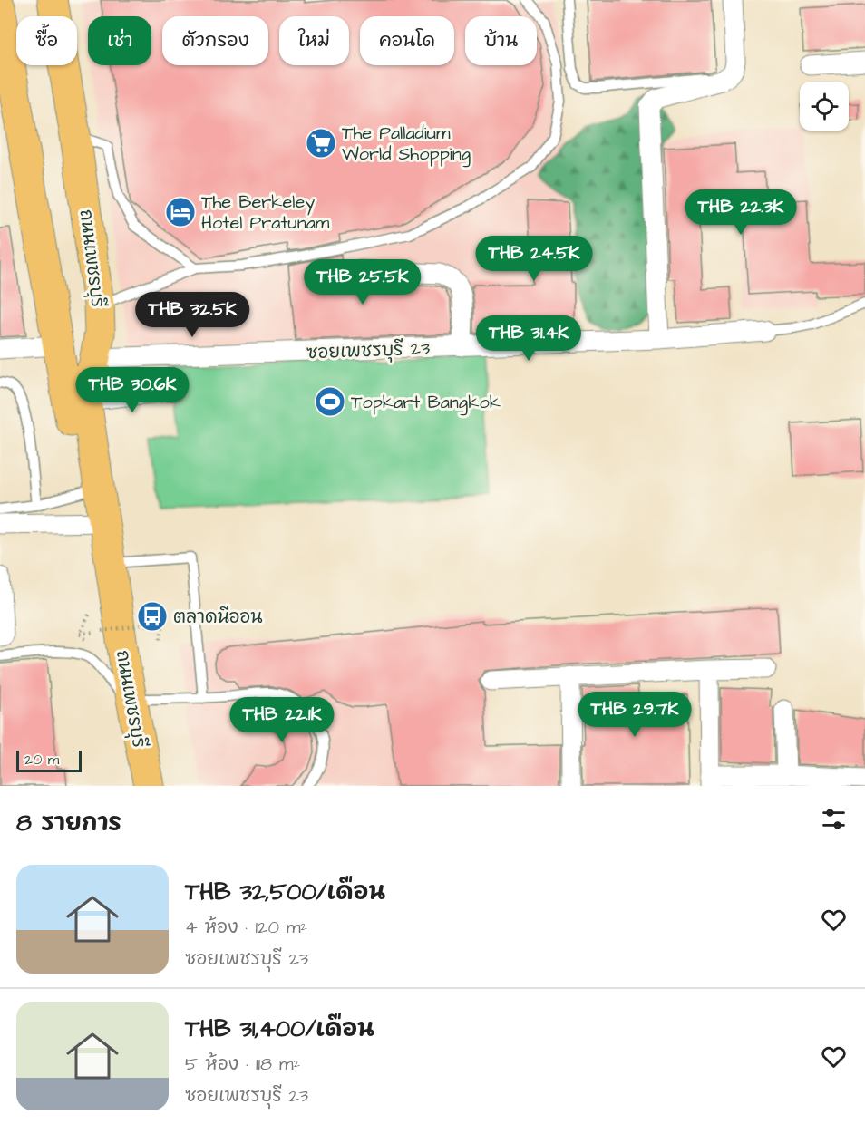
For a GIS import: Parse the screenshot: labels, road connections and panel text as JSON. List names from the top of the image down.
{
  "streets": {
    "main road": ["ถนนเพชรบุรี"],
    "street": ["ซอยเพชรบุรี 23"]
  },
  "crossings": [
    ["ถนนเพชรบุรี", "ซอยเพชรบุรี 23"]
  ],
  "places": {
    "supermarket": ["The Palladium World Shopping"],
    "hotel": ["The Berkeley Hotel Pratunam"],
    "sports": ["Topkart Bangkok"],
    "bus stop": ["ตลาดนีออน"]
  },
  "scale_bar": "20 m",
  "page": {
    "chip": [
      "ซื้อ",
      "เช่า",
      "ตัวกรอง",
      "ใหม่",
      "คอนโด",
      "บ้าน"
    ],
    "price": [
      "THB 22.3K",
      "THB 24.5K",
      "THB 25.5K",
      "THB 32.5K",
      "THB 31.4K",
      "THB 30.6K",
      "THB 29.7K",
      "THB 22.1K"
    ],
    "scale": "20 m",
    "heading": "8 รายการ",
    "list": [
      {
        "name": "THB 32,500/เดือน",
        "note": "4 ห้อง · 120 m² · ซอยเพชรบุรี 23"
      },
      {
        "name": "THB 31,400/เดือน",
        "note": "5 ห้อง · 118 m² · ซอยเพชรบุรี 23"
      }
    ]
  }
}
